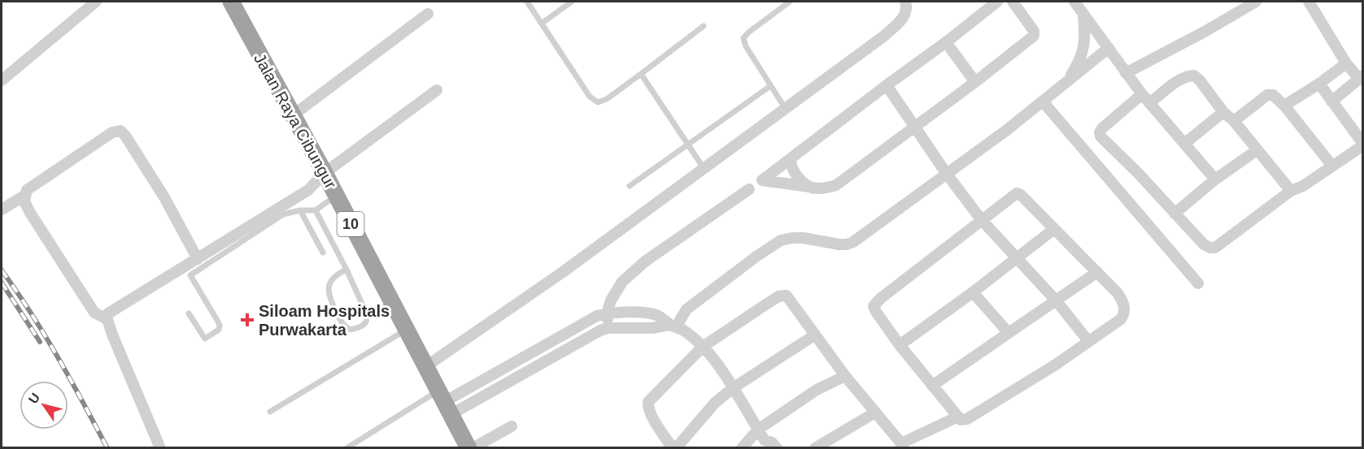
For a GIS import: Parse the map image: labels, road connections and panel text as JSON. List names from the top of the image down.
{
  "streets": {
    "highway": ["Jalan Raya Cibungur", "10"]
  },
  "places": {
    "health": ["Siloam Hospitals Purwakarta"]
  },
  "north": "top left"
}
